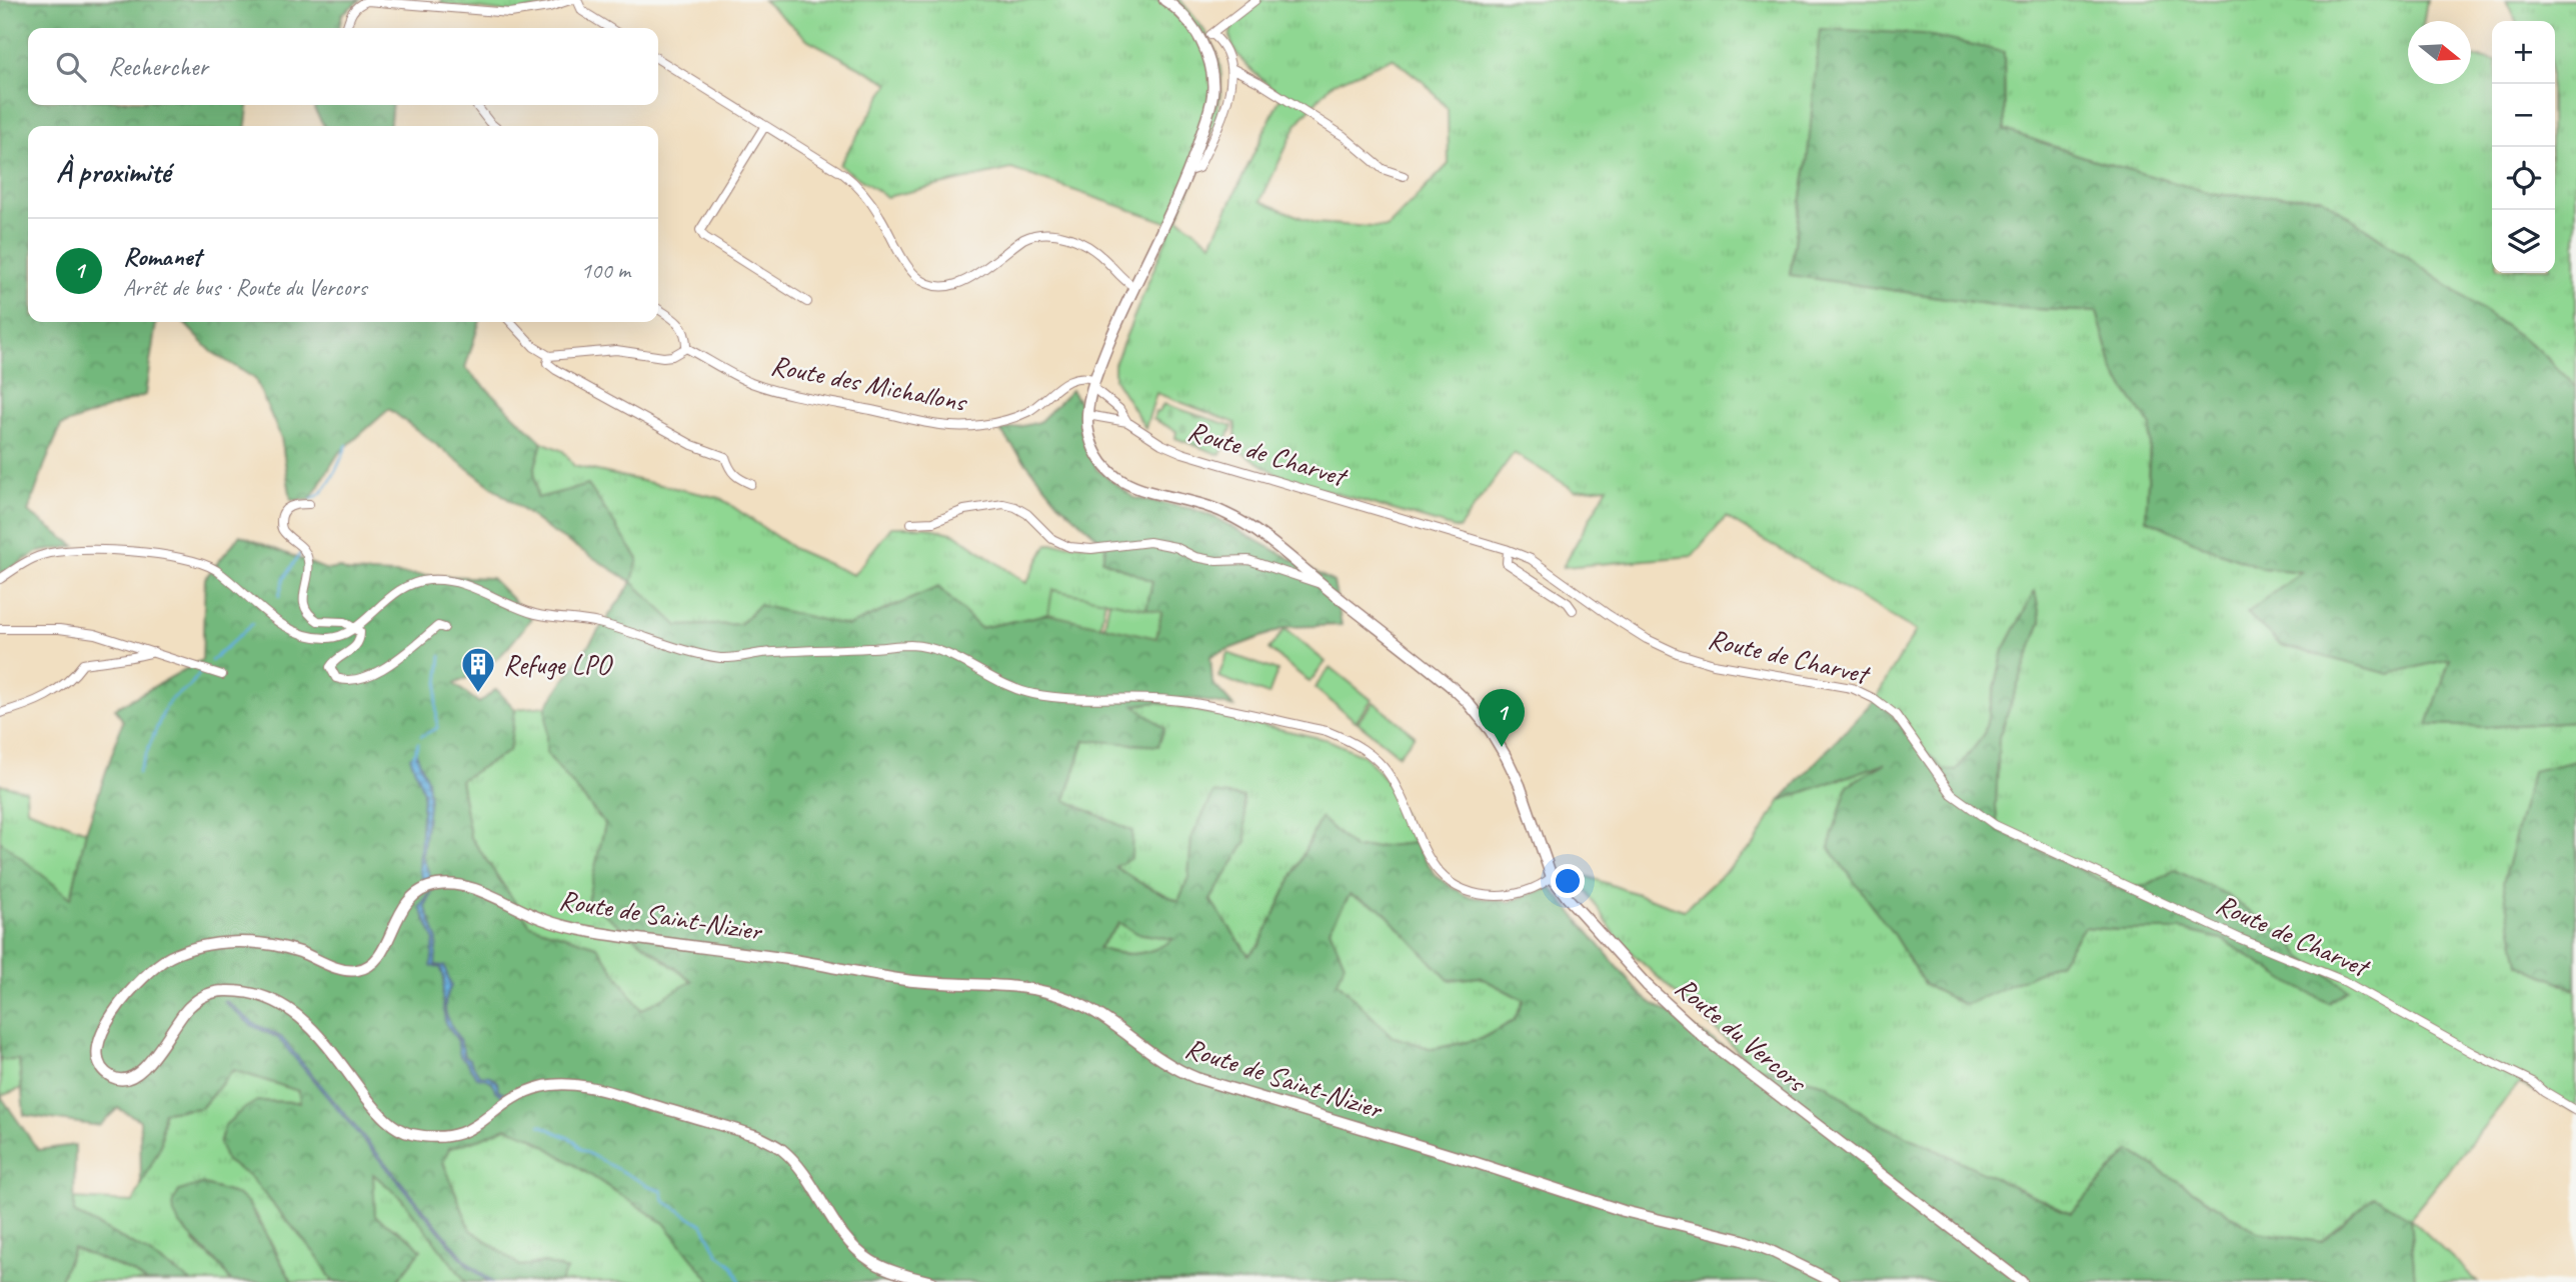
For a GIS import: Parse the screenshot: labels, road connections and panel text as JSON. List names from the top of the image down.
{
  "streets": {
    "main road": ["Route de Saint-Nizier", "Route du Vercors"],
    "street": ["Route des Michallons", "Route de Charvet"]
  },
  "crossings": [
    ["Route des Michallons", "Route de Charvet"],
    ["Route de Charvet", "Route du Vercors"]
  ],
  "places": {
    "building": ["Refuge LPO"]
  },
  "north": "right",
  "page": {
    "map_buttons": ["+", "−"],
    "search": "Rechercher",
    "heading": "À proximité",
    "list": [
      {
        "mark": "1",
        "name": "Romanet",
        "note": "Arrêt de bus · Route du Vercors",
        "value": "100 m"
      }
    ],
    "pins": "1"
  }
}
